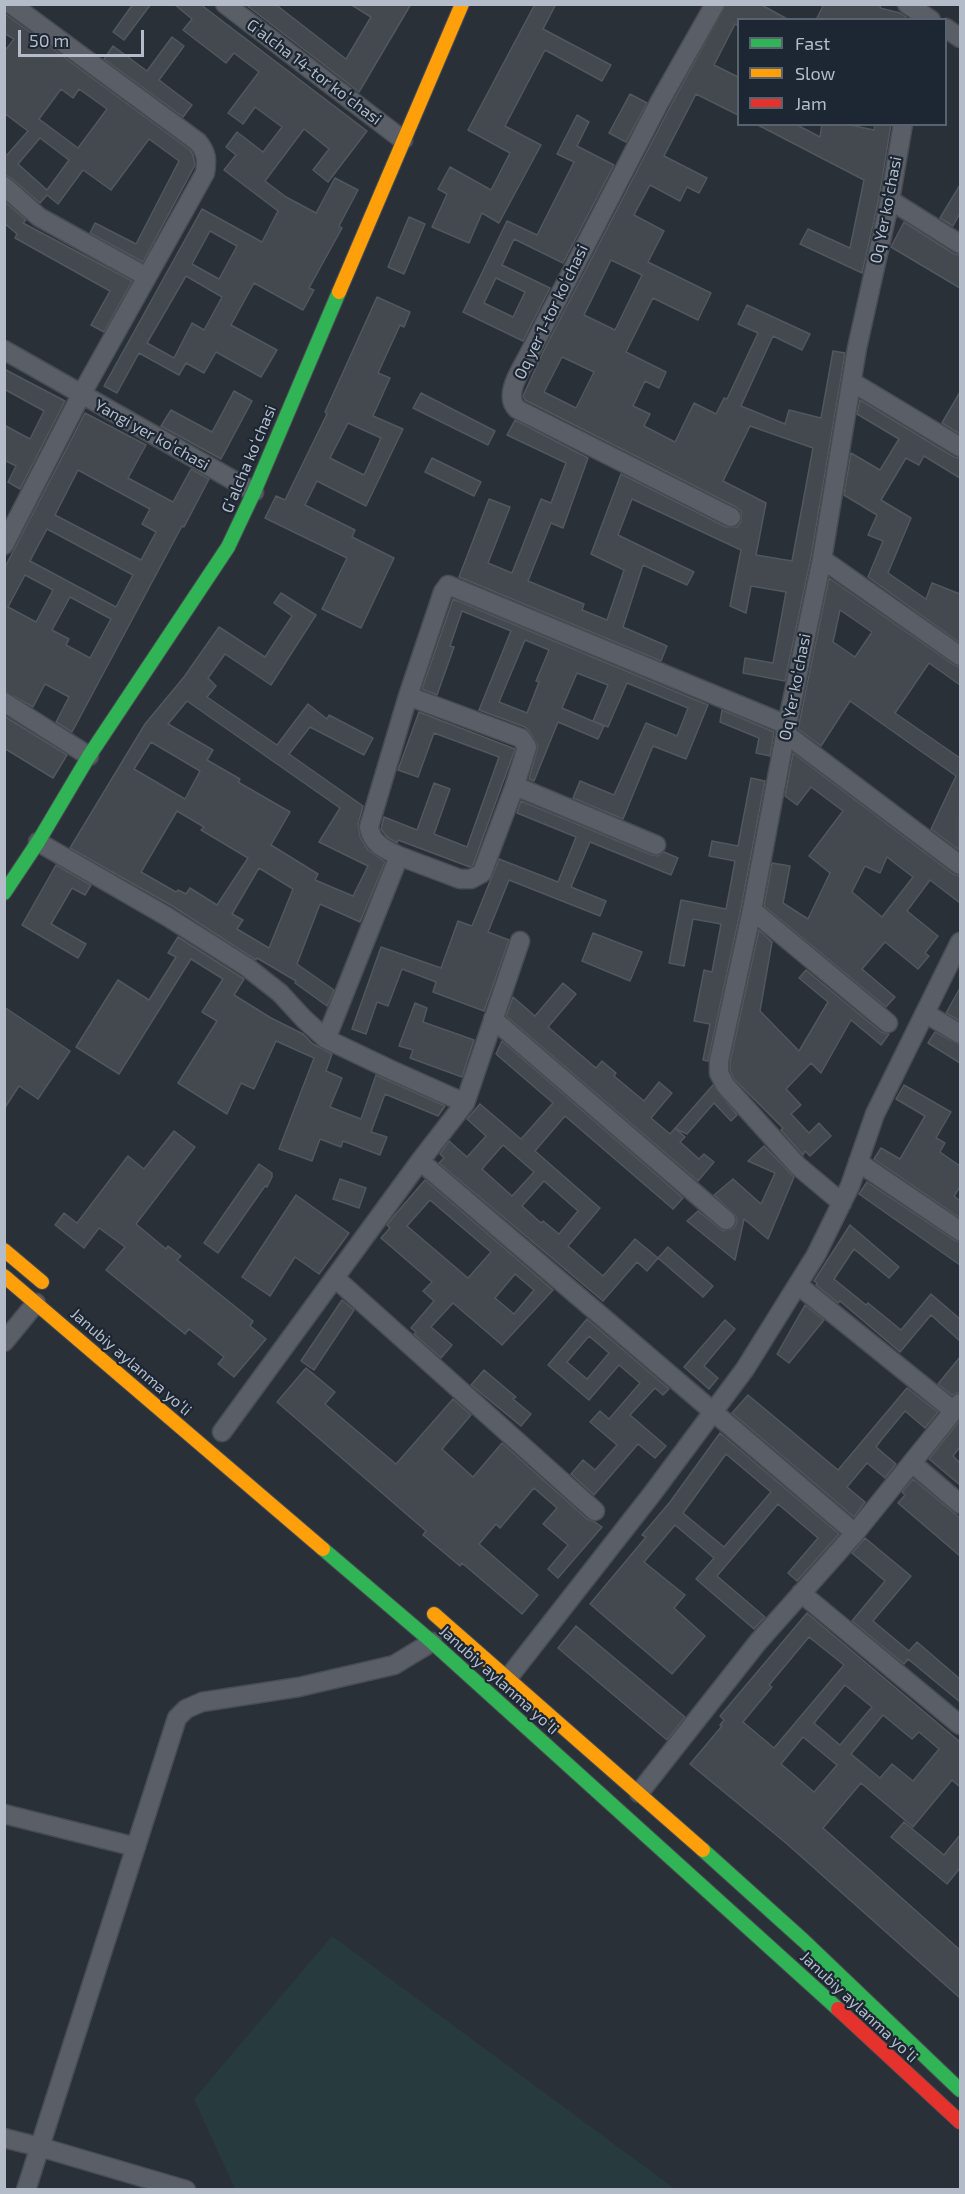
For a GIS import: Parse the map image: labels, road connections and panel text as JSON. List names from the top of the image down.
{
  "streets": {
    "main road": ["Gʻalcha koʻchasi", "Janubiy aylanma yoʻli"],
    "street": [
      "Gʻalcha 14-tor koʻchasi",
      "Oq Yer koʻchasi",
      "Oq yer 1-tor koʻchasi",
      "Yangi yer koʻchasi"
    ]
  },
  "crossings": [
    ["Gʻalcha 14-tor koʻchasi", "Gʻalcha koʻchasi"],
    ["Yangi yer koʻchasi", "Gʻalcha koʻchasi"]
  ],
  "legend": ["Fast", "Slow", "Jam"],
  "scale_bar": "50 m"
}
